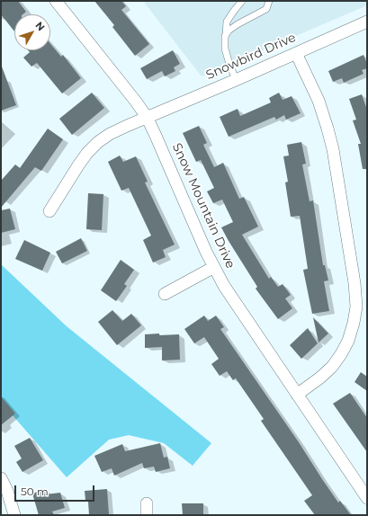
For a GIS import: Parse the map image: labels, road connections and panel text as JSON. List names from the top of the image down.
{
  "streets": {
    "street": ["Snowbird Drive", "Snow Mountain Drive"]
  },
  "crossings": [
    ["Snowbird Drive", "Snow Mountain Drive"]
  ],
  "scale_bar": "50 m",
  "north": "top right"
}
